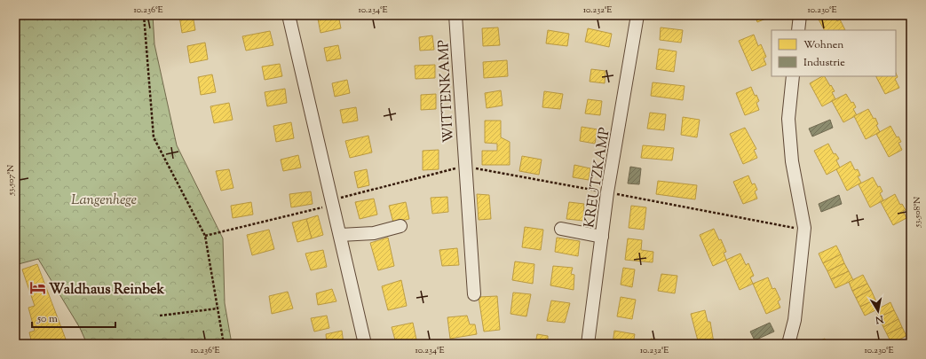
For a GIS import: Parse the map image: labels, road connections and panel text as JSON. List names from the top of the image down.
{
  "streets": {
    "street": ["WITTENKAMP", "KREUTZKAMP"]
  },
  "parks": ["Langenhege"],
  "places": {
    "hotel": ["Waldhaus Reinbek"]
  },
  "legend": ["Wohnen", "Industrie"],
  "scale_bar": "50 m",
  "north": "bottom",
  "coordinates": [
    "10.236°E",
    "10.234°E",
    "10.232°E",
    "10.230°E",
    "53.507°N",
    "53.508°N"
  ]
}
